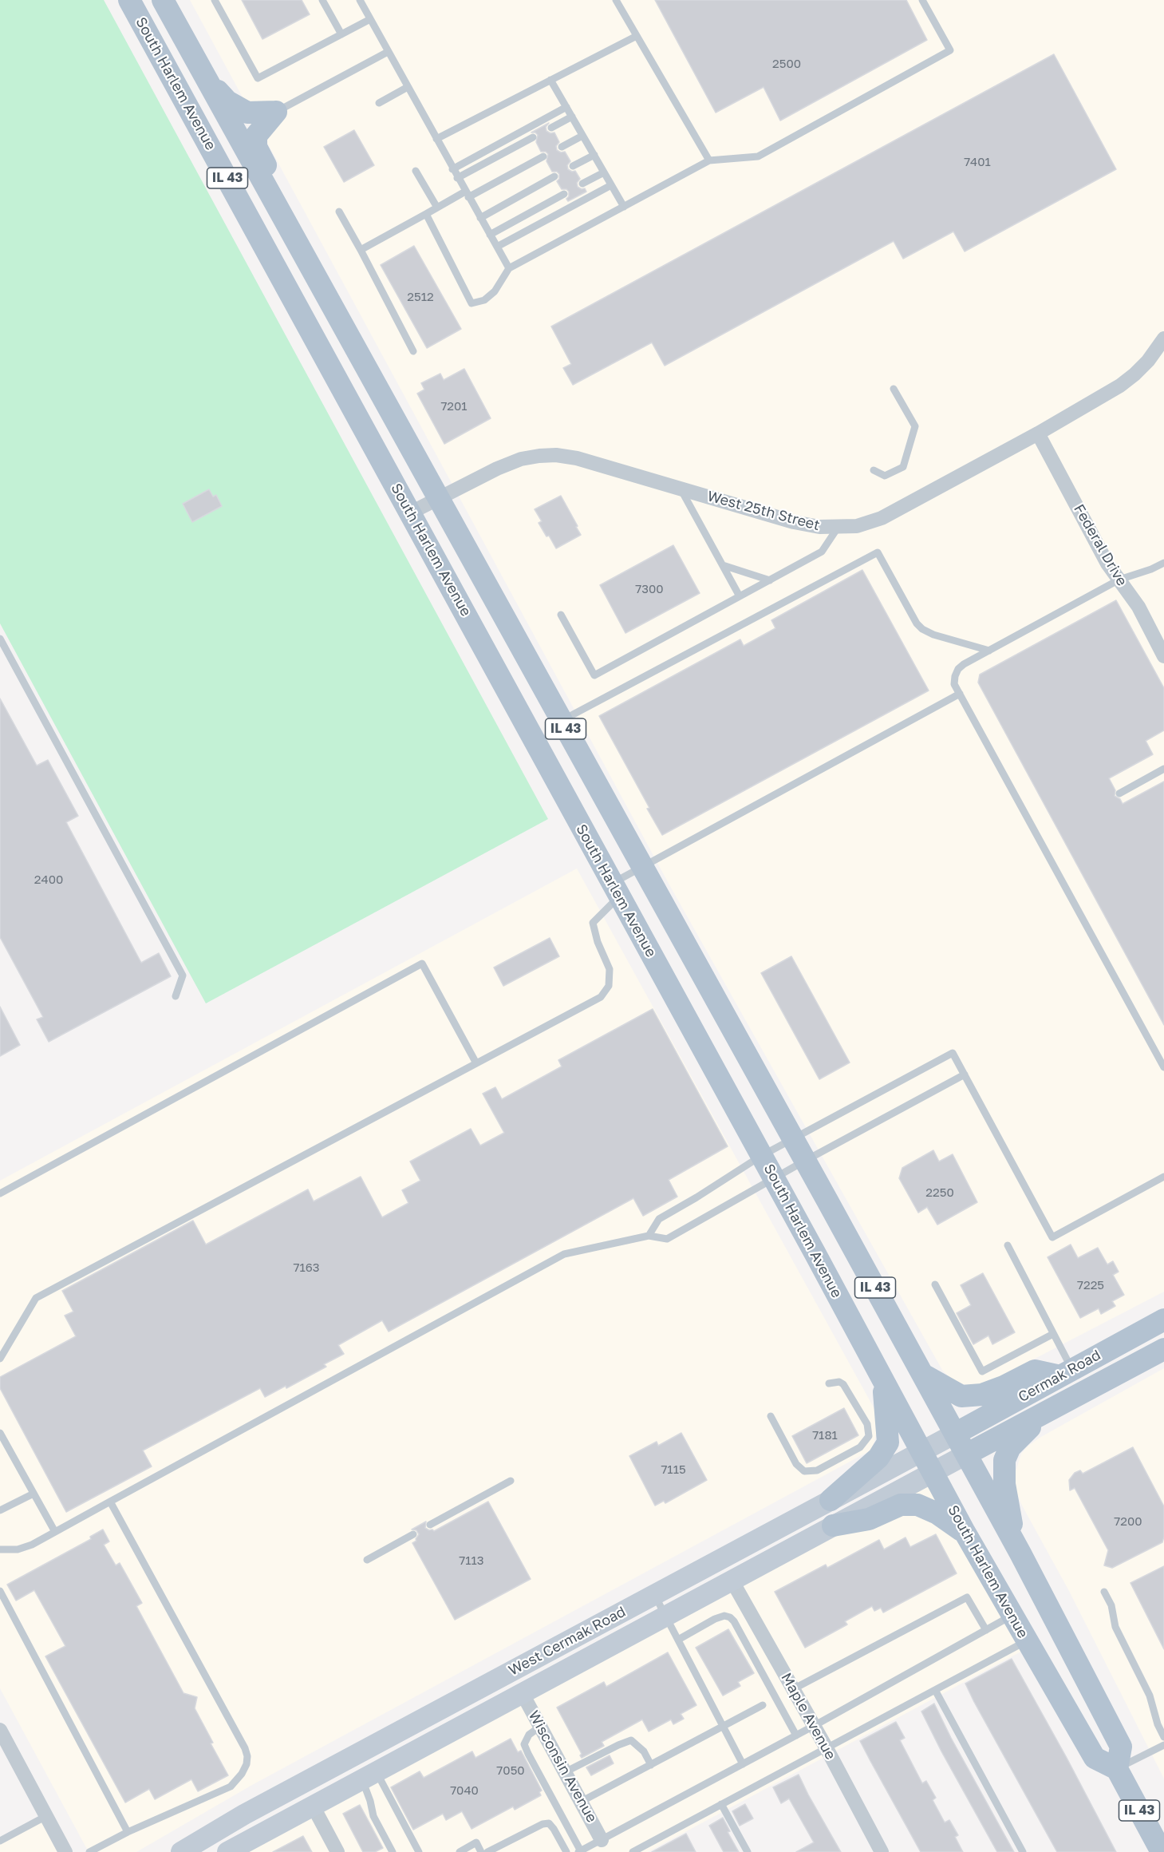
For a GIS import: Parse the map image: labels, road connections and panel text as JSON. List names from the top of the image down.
{
  "streets": {
    "main road": [
      "South Harlem Avenue",
      "IL 43",
      "Cermak Road",
      "West Cermak Road"
    ],
    "street": [
      "West 25th Street",
      "Federal Drive",
      "Maple Avenue",
      "Wisconsin Avenue"
    ]
  },
  "crossings": [
    ["South Harlem Avenue", "IL 43"],
    ["South Harlem Avenue", "West 25th Street"],
    ["South Harlem Avenue", "Cermak Road"],
    ["South Harlem Avenue", "West Cermak Road"],
    ["West 25th Street", "Federal Drive"],
    ["Cermak Road", "West Cermak Road"],
    ["West Cermak Road", "Maple Avenue"],
    ["West Cermak Road", "Wisconsin Avenue"]
  ],
  "house_numbers": [
    "2500",
    "7401",
    "2512",
    "7201",
    "7300",
    "2400",
    "2250",
    "7163",
    "7225",
    "7181",
    "7115",
    "7200",
    "7113",
    "7050",
    "7040"
  ]
}
